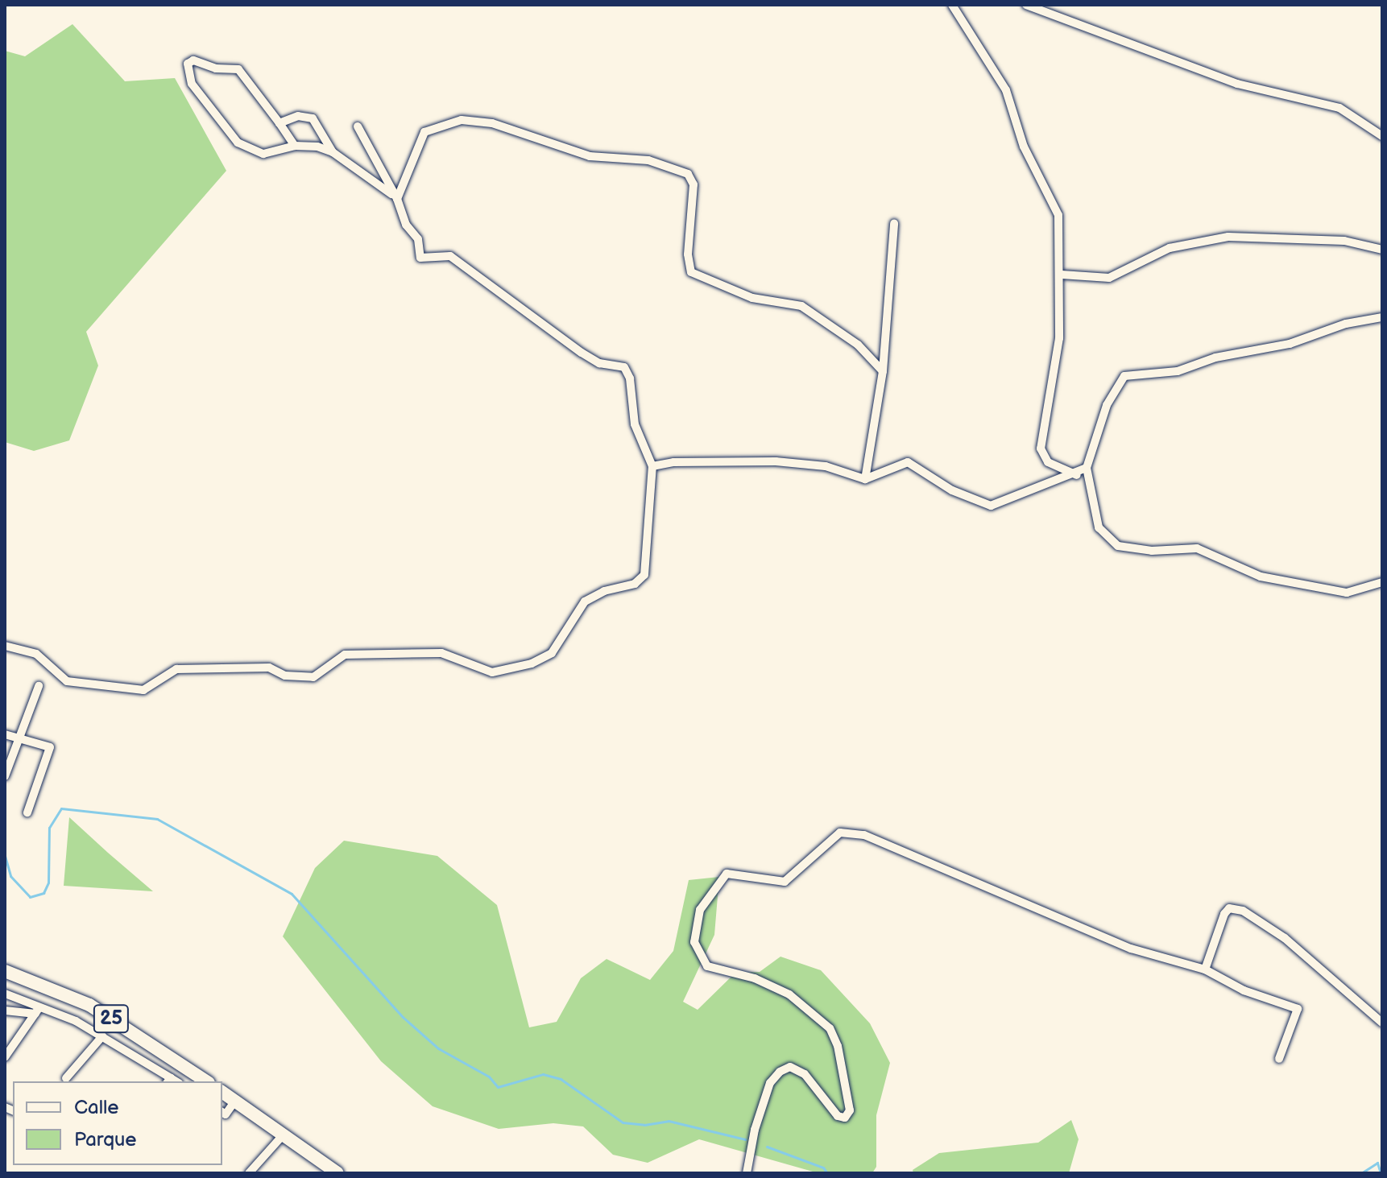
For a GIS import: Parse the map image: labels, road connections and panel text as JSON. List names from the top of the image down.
{
  "streets": {
    "main road": ["25"]
  },
  "legend": ["Calle", "Parque"]
}
